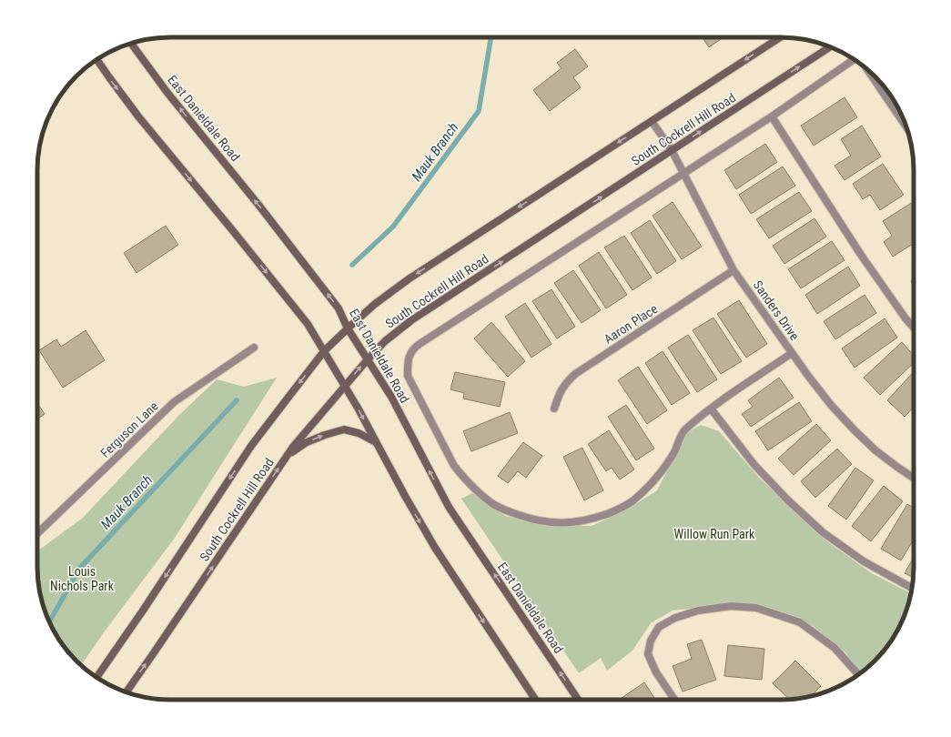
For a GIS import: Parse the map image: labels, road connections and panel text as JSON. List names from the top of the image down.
{
  "streets": {
    "main road": ["East Danieldale Road", "South Cockrell Hill Road"],
    "street": ["Sanders Drive", "Aaron Place", "Ferguson Lane"]
  },
  "crossings": [
    ["East Danieldale Road", "South Cockrell Hill Road"],
    ["South Cockrell Hill Road", "Sanders Drive"],
    ["Sanders Drive", "Aaron Place"]
  ],
  "water": ["Mauk Branch"],
  "parks": ["Willow Run Park", "Louis Nichols Park"]
}
